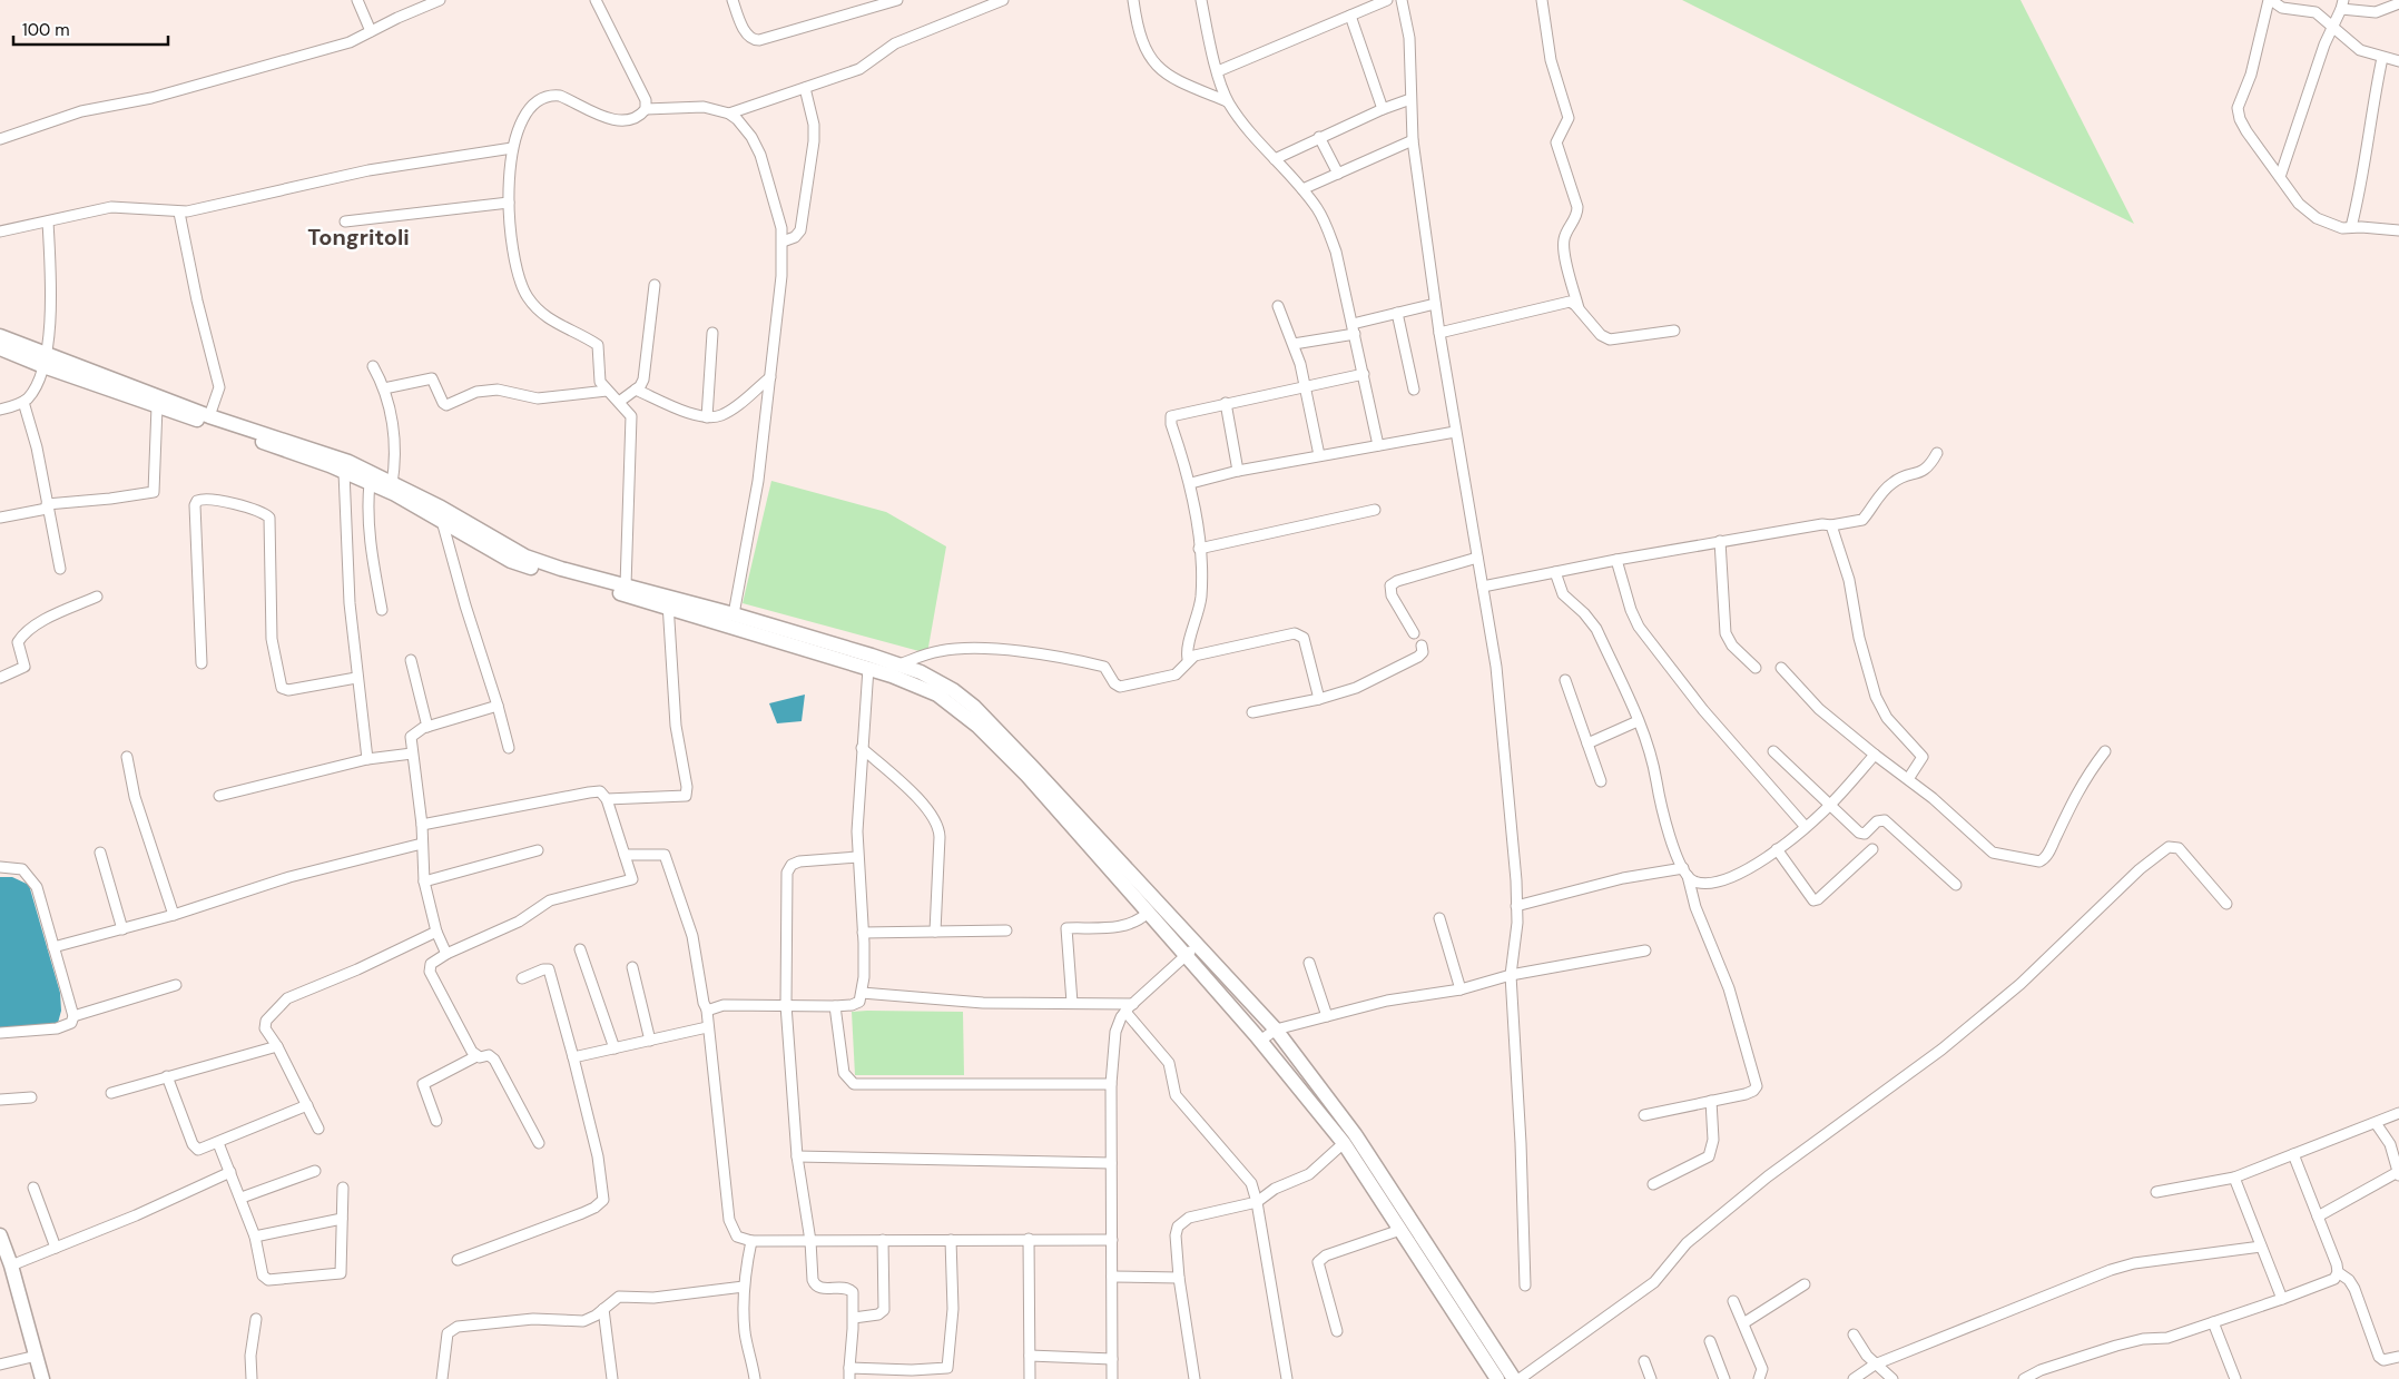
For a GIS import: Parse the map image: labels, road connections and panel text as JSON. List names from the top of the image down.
{
  "districts": ["Tongritoli"],
  "scale_bar": "100 m"
}
